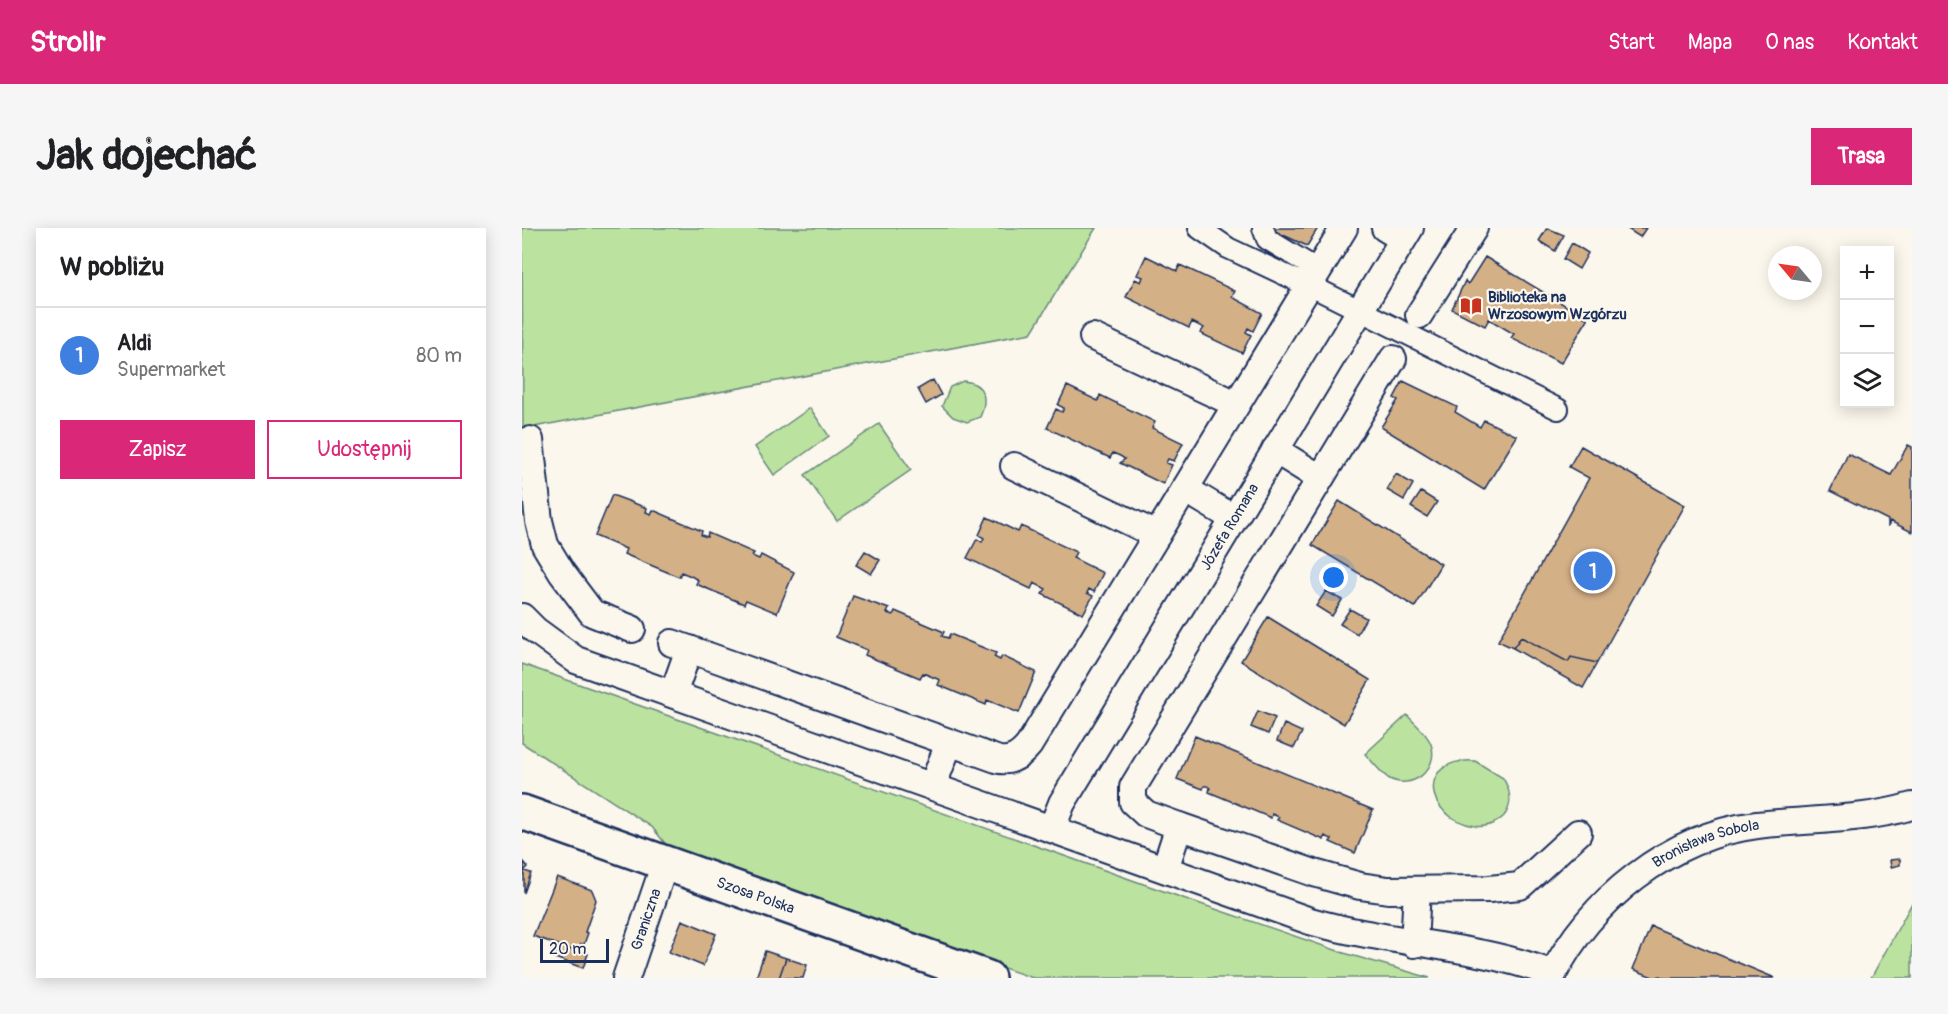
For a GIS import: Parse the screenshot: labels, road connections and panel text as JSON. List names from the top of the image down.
{
  "streets": {
    "street": [
      "Józefa Romana",
      "Bronisława Sobola",
      "Szosa Polska",
      "Graniczna"
    ]
  },
  "crossings": [
    ["Szosa Polska", "Graniczna"]
  ],
  "places": {
    "library": ["Biblioteka na Wrzosowym Wzgórzu"]
  },
  "scale_bar": "20 m",
  "north": "top left",
  "page": {
    "header": "Strollr",
    "nav": [
      "Start",
      "Mapa",
      "O nas",
      "Kontakt"
    ],
    "buttons": [
      "Trasa",
      ["Zapisz", "Udostępnij"]
    ],
    "title": "Jak dojechać",
    "heading": "W pobliżu",
    "map_buttons": ["+", "−"],
    "list": [
      {
        "mark": "1",
        "name": "Aldi",
        "note": "Supermarket",
        "value": "80 m"
      }
    ],
    "pins": "1",
    "scale": "20 m"
  }
}
